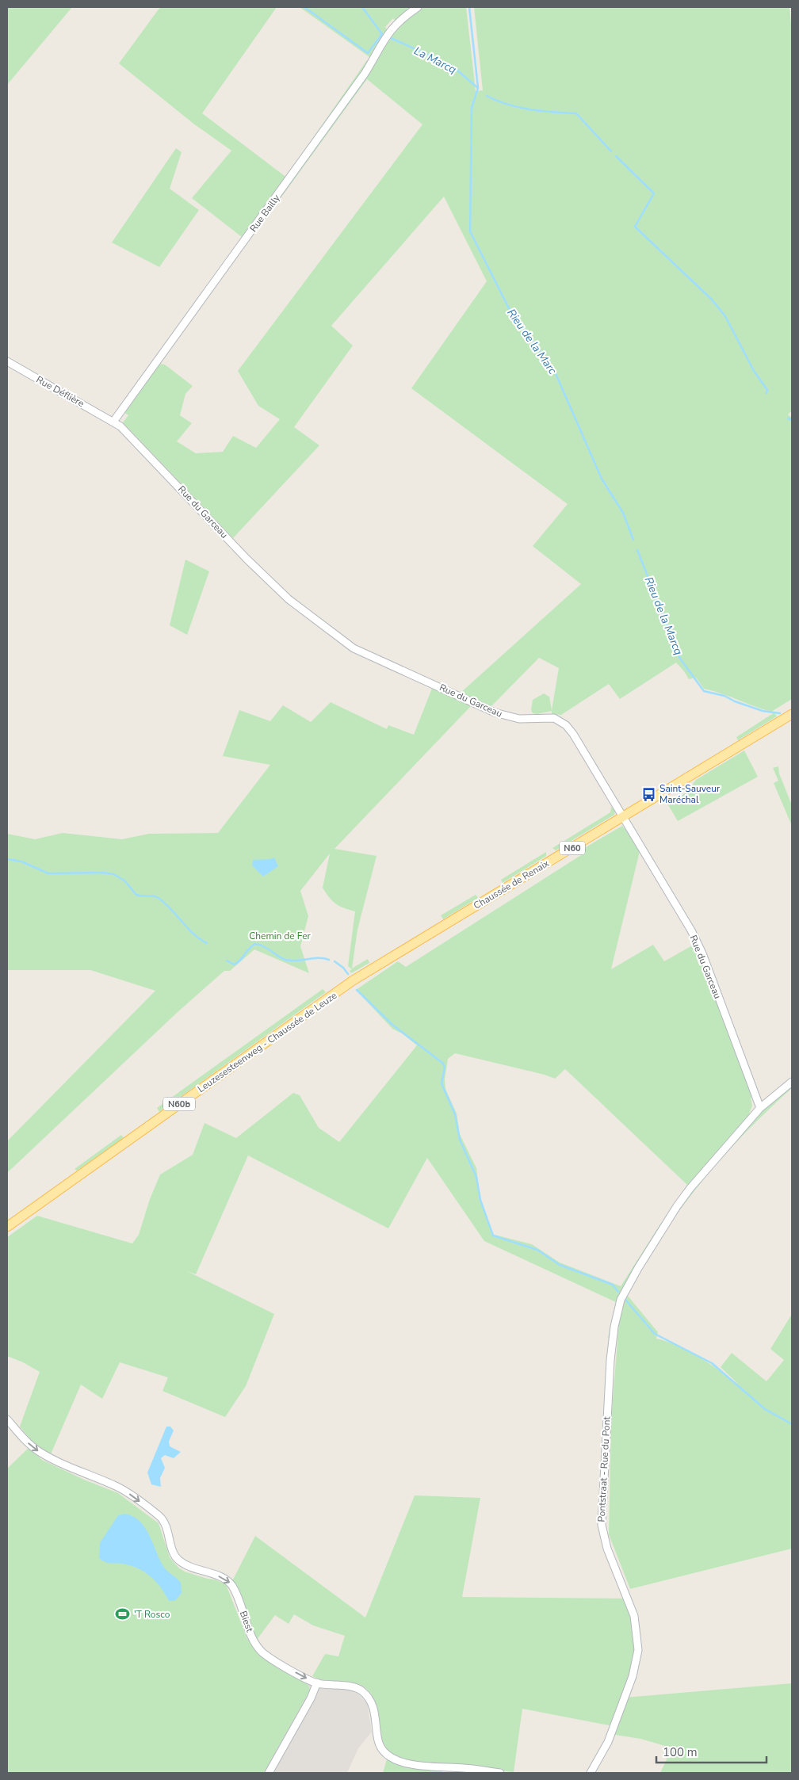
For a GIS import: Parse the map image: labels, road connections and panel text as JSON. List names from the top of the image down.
{
  "streets": {
    "main road": [
      "N60",
      "Chaussée de Renaix",
      "Leuzesesteenweg - Chaussée de Leuze",
      "N60b"
    ],
    "street": [
      "Rue Bailly",
      "Rue Déflière",
      "Rue du Garceau",
      "Pontstraat - Rue du Pont",
      "Biest"
    ]
  },
  "crossings": [
    ["Rue Bailly", "Rue Déflière"],
    ["Rue Bailly", "Rue du Garceau"],
    ["Rue Déflière", "Rue du Garceau"],
    ["Rue du Garceau", "Chaussée de Renaix"],
    ["Rue du Garceau", "Pontstraat - Rue du Pont"],
    ["Chaussée de Renaix", "Leuzesesteenweg - Chaussée de Leuze"]
  ],
  "one_way": ["Biest"],
  "water": ["La Marcq", "Rieu de la Marc", "Rieu de la Marcq"],
  "parks": ["Chemin de Fer"],
  "places": {
    "bus stop": ["Saint-Sauveur Maréchal"],
    "sports": ["'T Rosco"]
  },
  "scale_bar": "100 m"
}
